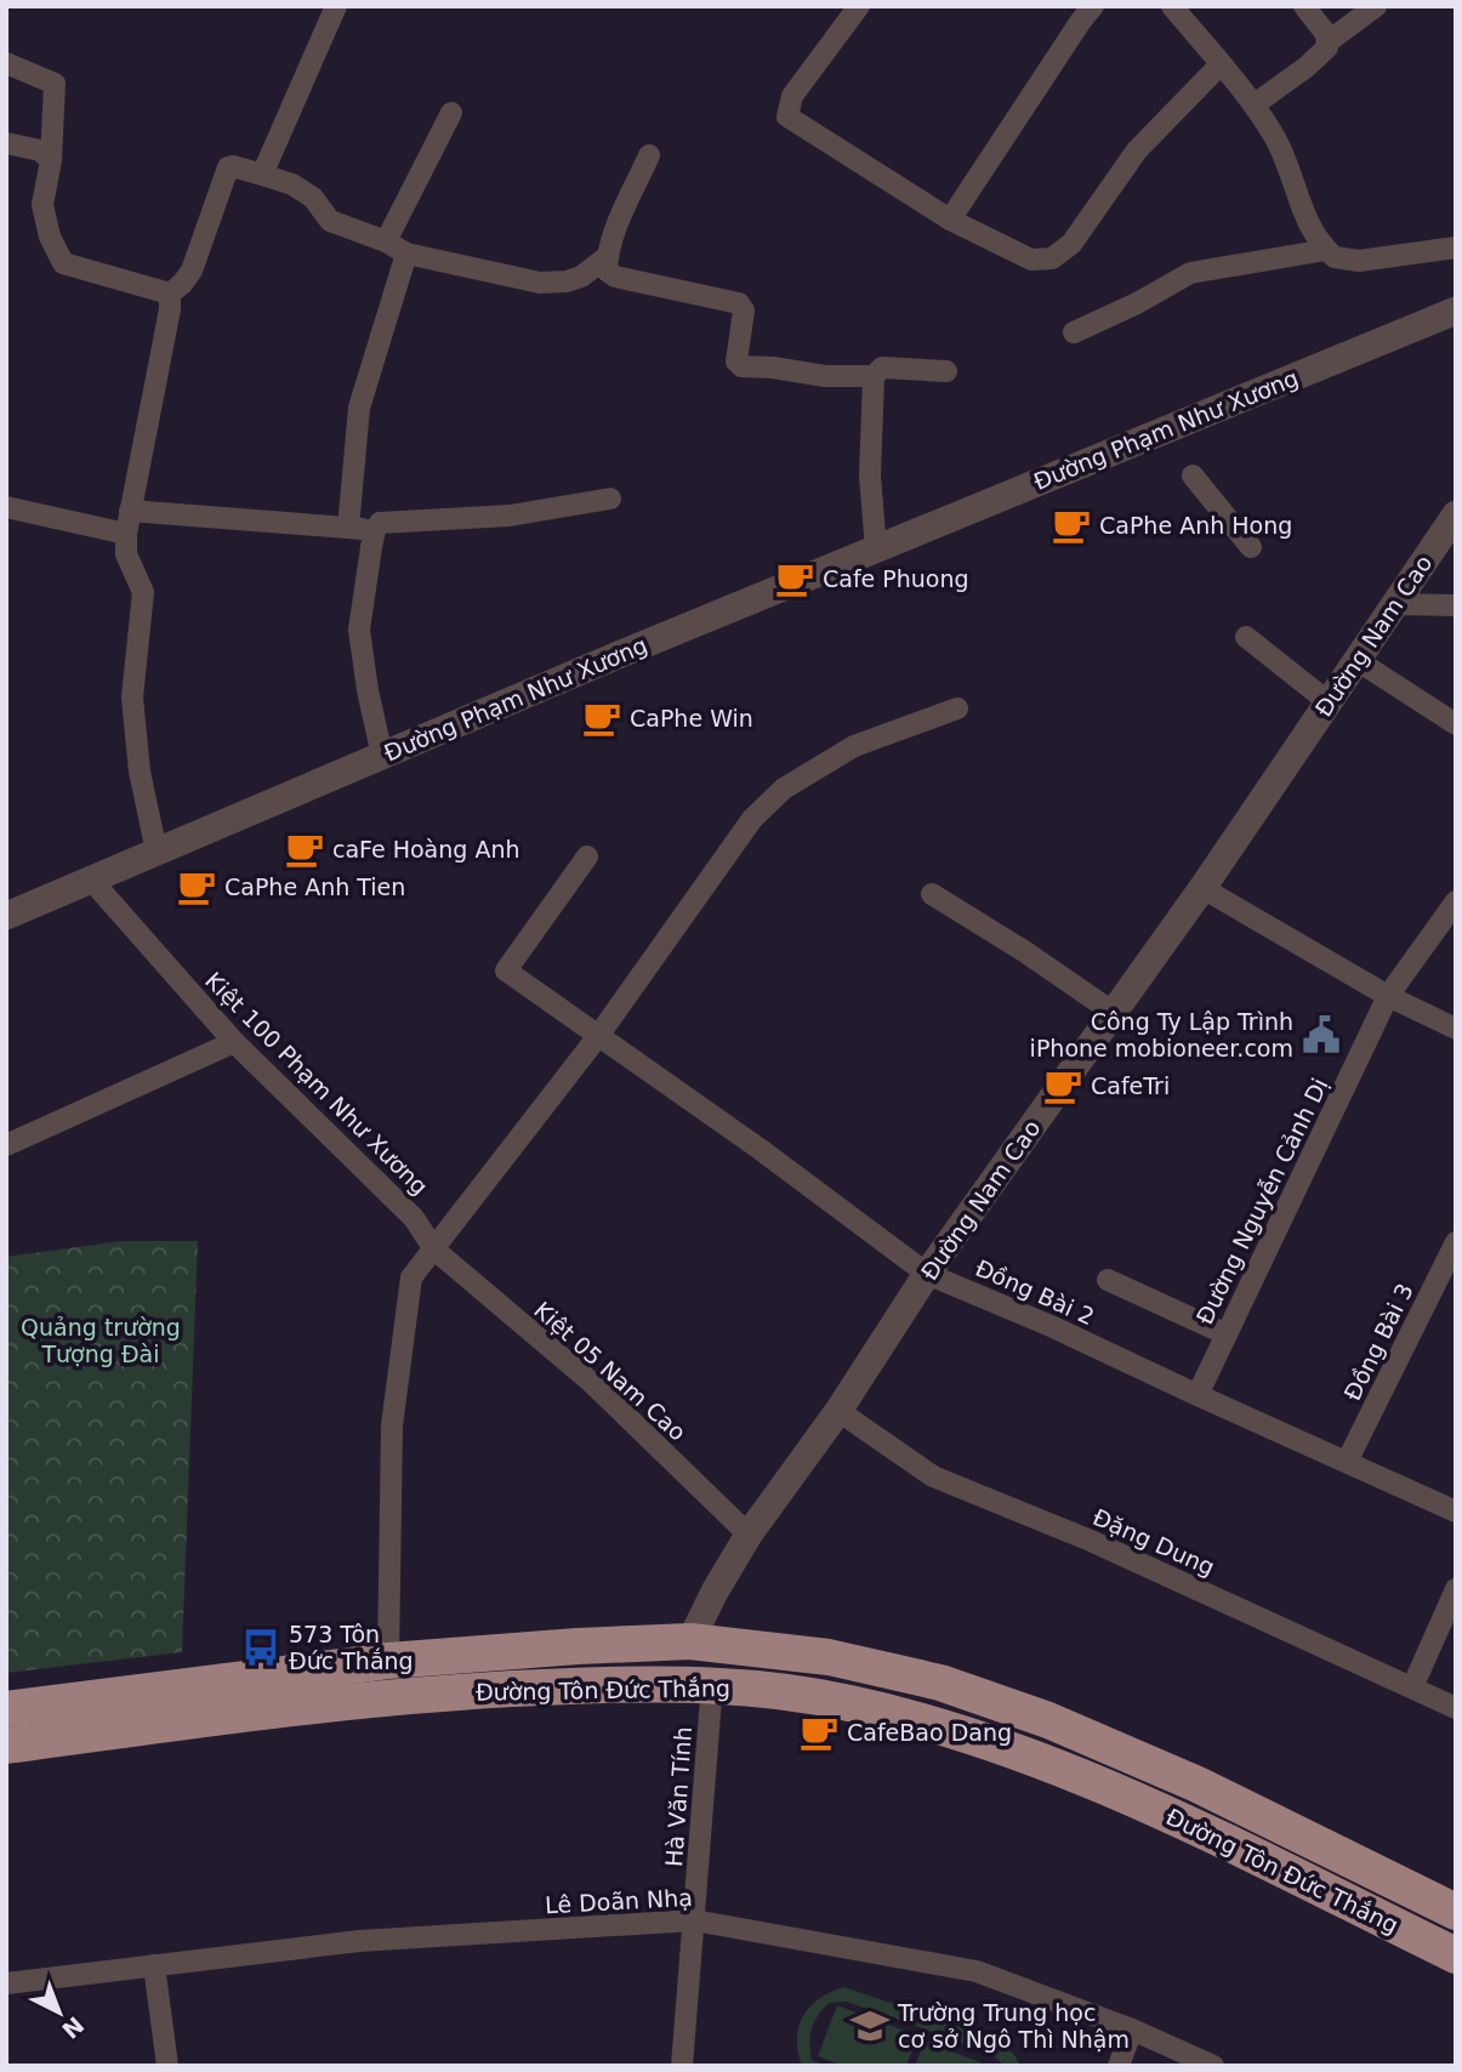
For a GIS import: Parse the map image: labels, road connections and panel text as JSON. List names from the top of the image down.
{
  "streets": {
    "highway": ["Đường Tôn Đức Thắng"],
    "street": [
      "Đường Phạm Như Xương",
      "Đường Nam Cao",
      "Kiệt 100 Phạm Như Xương",
      "Đường Nguyễn Cảnh Dị",
      "Đồng Bài 2",
      "Đồng Bài 3",
      "Kiệt 05 Nam Cao",
      "Đặng Dung",
      "Hà Văn Tính",
      "Lê Doãn Nhạ"
    ]
  },
  "crossings": [
    ["Đường Phạm Như Xương", "Kiệt 100 Phạm Như Xương"],
    ["Đường Nam Cao", "Đồng Bài 2"],
    ["Đường Nam Cao", "Kiệt 05 Nam Cao"],
    ["Đường Nam Cao", "Đặng Dung"],
    ["Đường Nam Cao", "Đường Tôn Đức Thắng"],
    ["Kiệt 100 Phạm Như Xương", "Kiệt 05 Nam Cao"],
    ["Đường Nguyễn Cảnh Dị", "Đồng Bài 2"],
    ["Đồng Bài 2", "Đồng Bài 3"],
    ["Đường Tôn Đức Thắng", "Hà Văn Tính"],
    ["Hà Văn Tính", "Lê Doãn Nhạ"]
  ],
  "parks": ["Quảng trường Tượng Đài"],
  "places": {
    "cafe": [
      "CaPhe Anh Hong",
      "Cafe Phuong",
      "CaPhe Win",
      "caFe Hoàng Anh",
      "CaPhe Anh Tien",
      "CafeTri",
      "CafeBao Dang"
    ],
    "public building": ["Công Ty Lập Trình iPhone mobioneer.com"],
    "bus stop": ["573 Tôn Đức Thắng"],
    "school or university": ["Trường Trung học cơ sở Ngô Thì Nhậm"]
  },
  "north": "bottom right"
}
